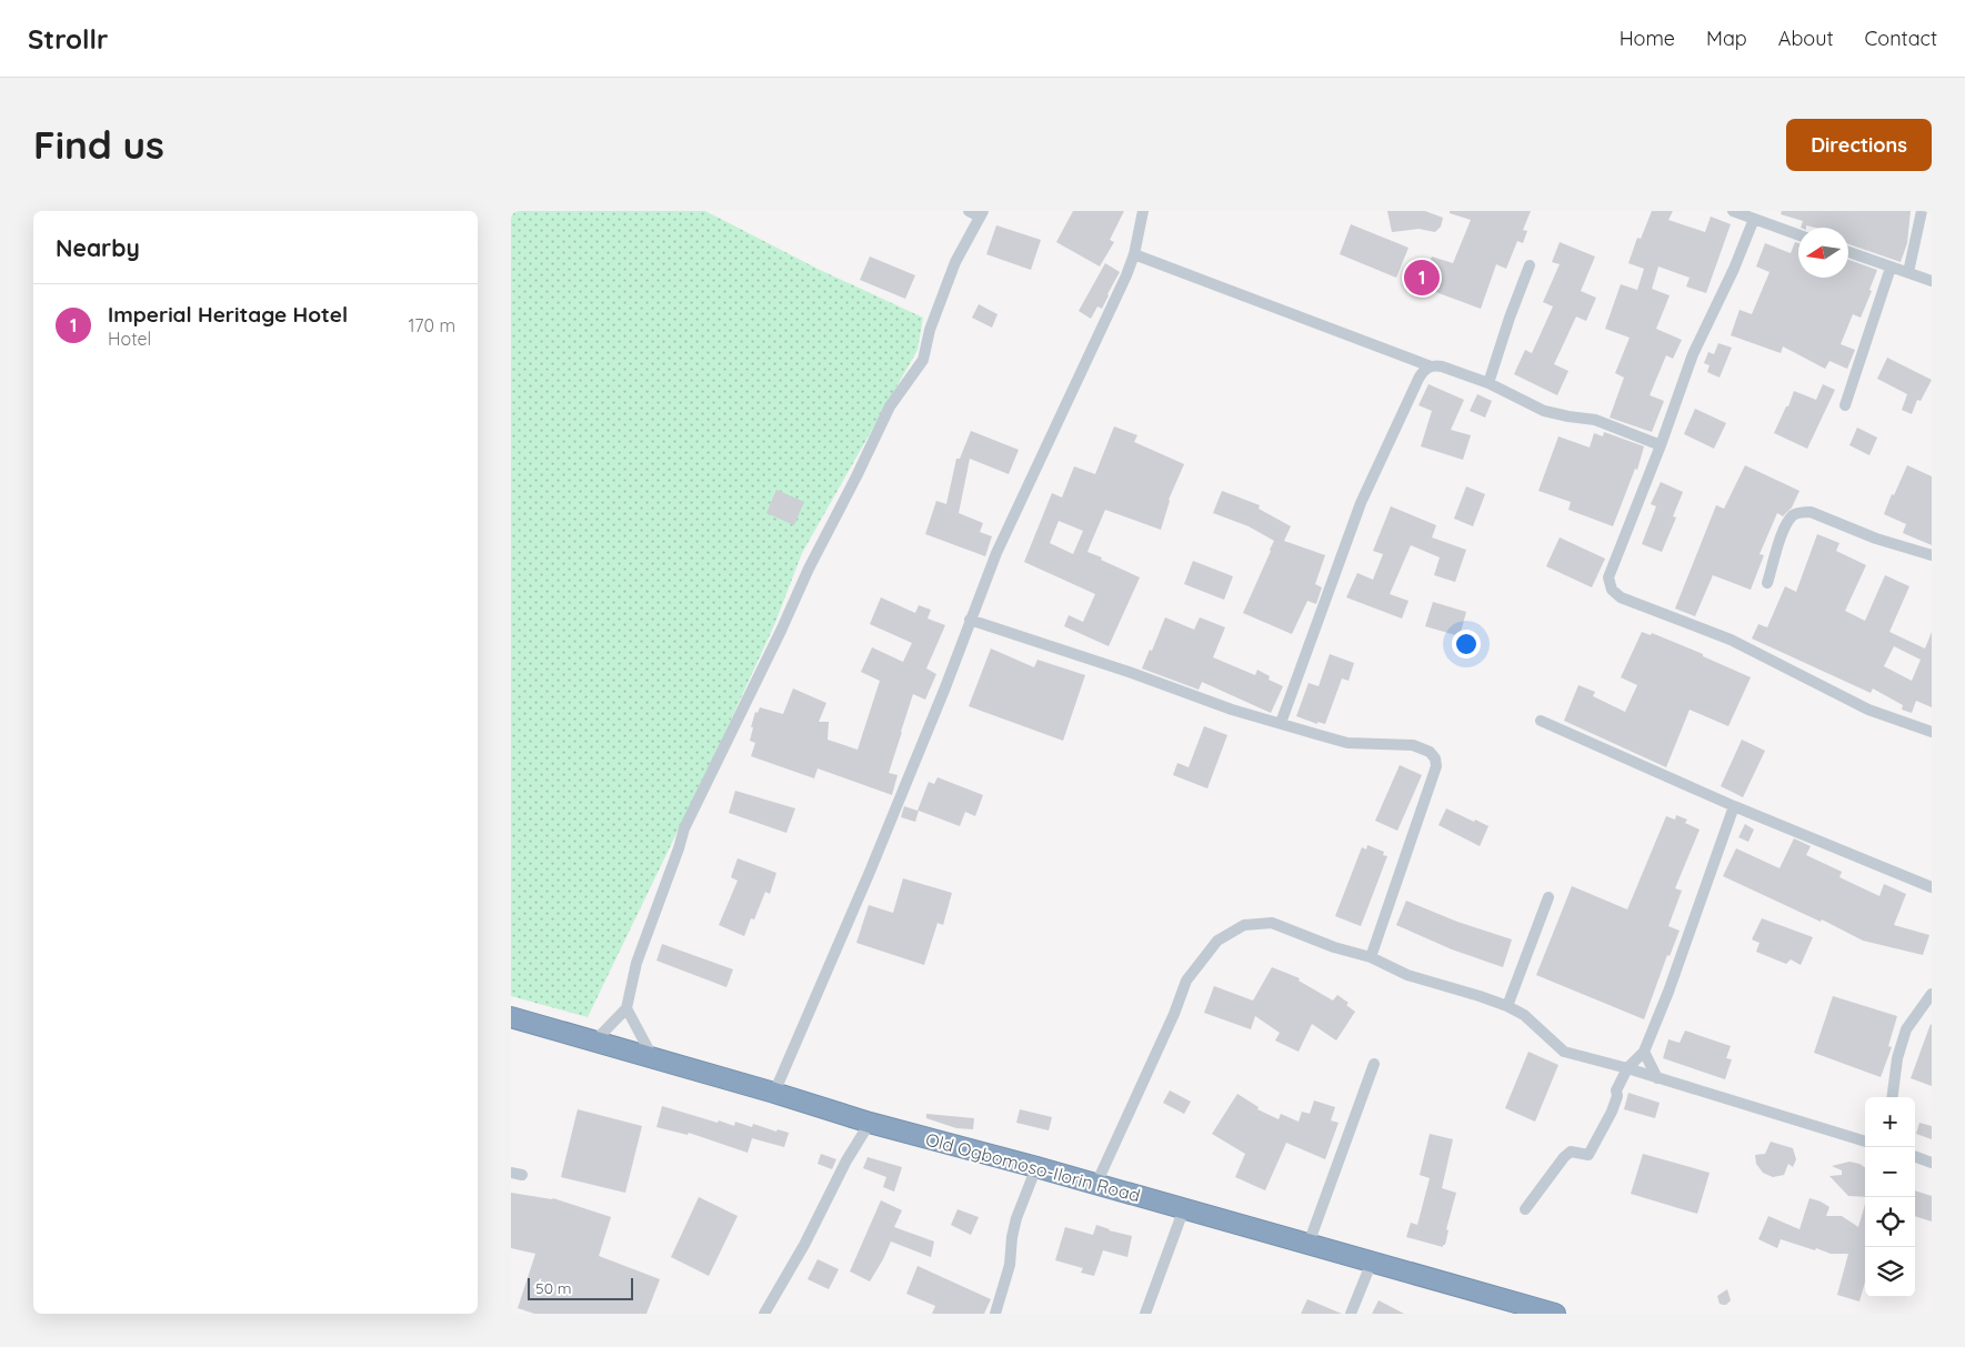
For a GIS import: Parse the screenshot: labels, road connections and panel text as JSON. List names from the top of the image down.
{
  "streets": {
    "highway": ["Old Ogbomoso-Ilorin Road"]
  },
  "scale_bar": "50 m",
  "north": "left",
  "page": {
    "header": "Strollr",
    "nav": [
      "Home",
      "Map",
      "About",
      "Contact"
    ],
    "buttons": "Directions",
    "title": "Find us",
    "heading": "Nearby",
    "pins": "1",
    "list": [
      {
        "mark": "1",
        "name": "Imperial Heritage Hotel",
        "note": "Hotel",
        "value": "170 m"
      }
    ],
    "map_buttons": ["+", "−"],
    "scale": "50 m"
  }
}
